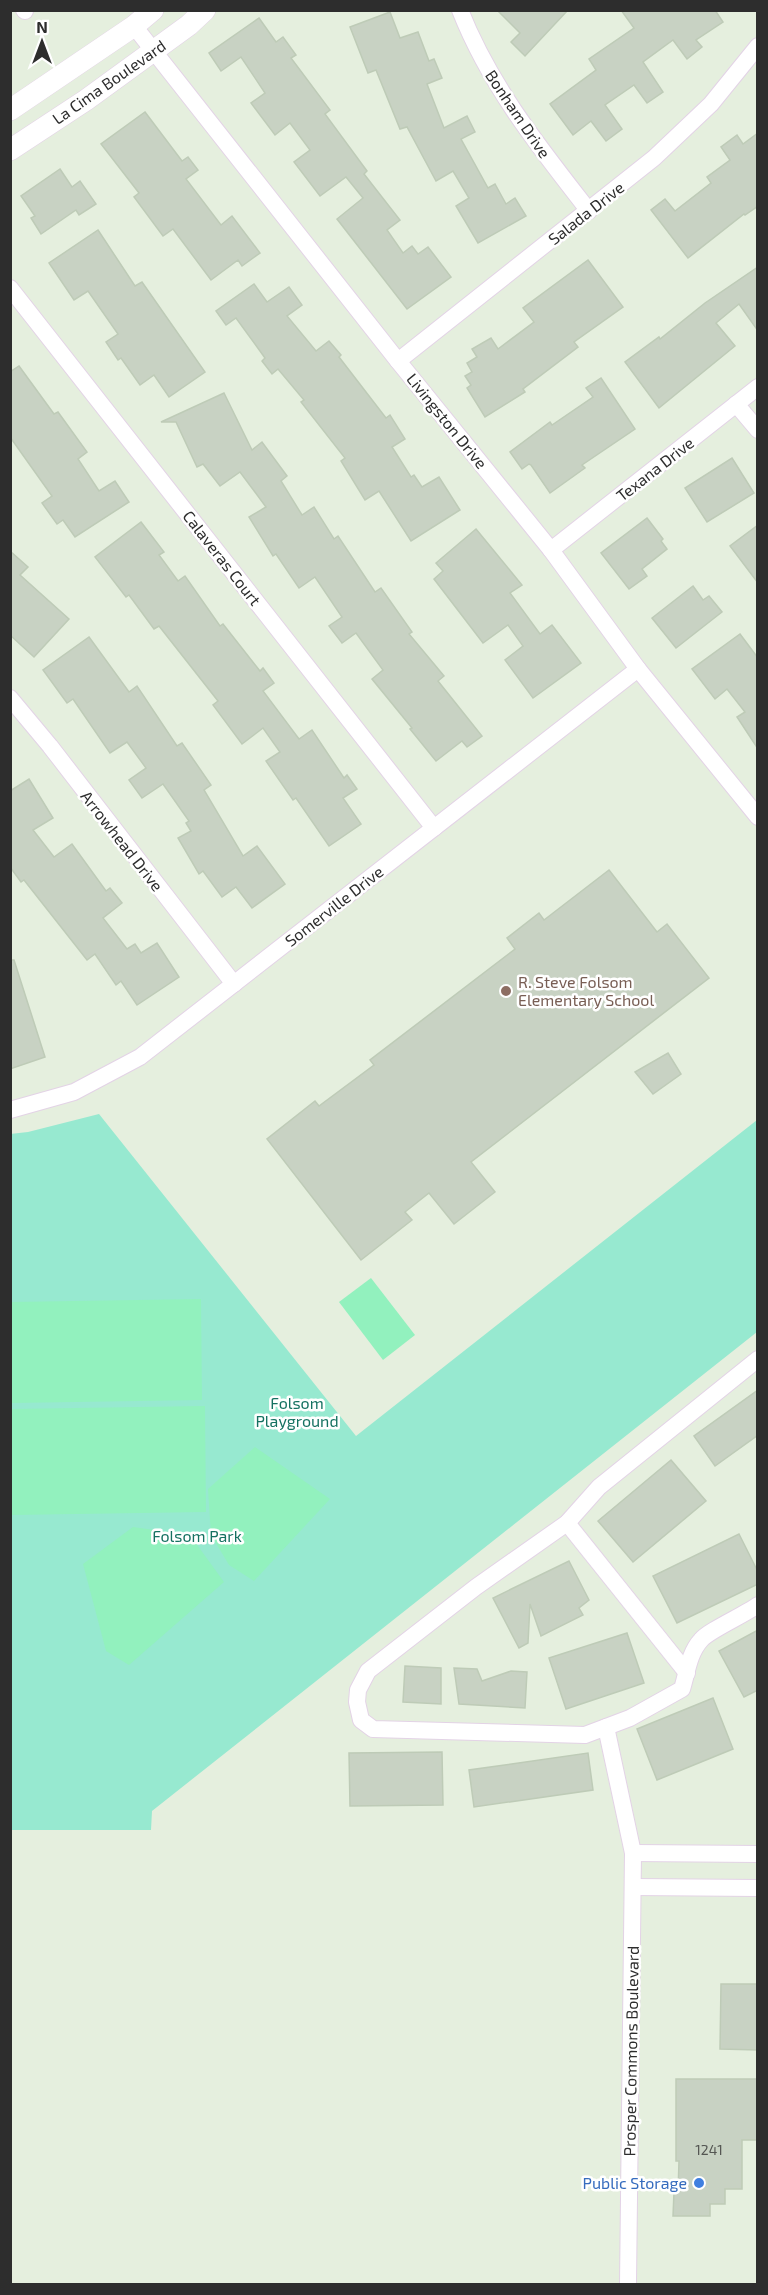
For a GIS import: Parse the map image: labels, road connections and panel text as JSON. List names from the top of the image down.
{
  "streets": {
    "street": [
      "La Cima Boulevard",
      "Bonham Drive",
      "Salada Drive",
      "Livingston Drive",
      "Texana Drive",
      "Calaveras Court",
      "Arrowhead Drive",
      "Somerville Drive",
      "Prosper Commons Boulevard"
    ]
  },
  "crossings": [
    ["La Cima Boulevard", "Livingston Drive"],
    ["Bonham Drive", "Salada Drive"],
    ["Salada Drive", "Livingston Drive"],
    ["Livingston Drive", "Texana Drive"],
    ["Livingston Drive", "Somerville Drive"],
    ["Calaveras Court", "Somerville Drive"],
    ["Arrowhead Drive", "Somerville Drive"]
  ],
  "parks": ["Folsom Playground", "Folsom Park"],
  "places": ["R. Steve Folsom Elementary School", "Public Storage"],
  "house_numbers": ["1241"],
  "north": "top"
}
